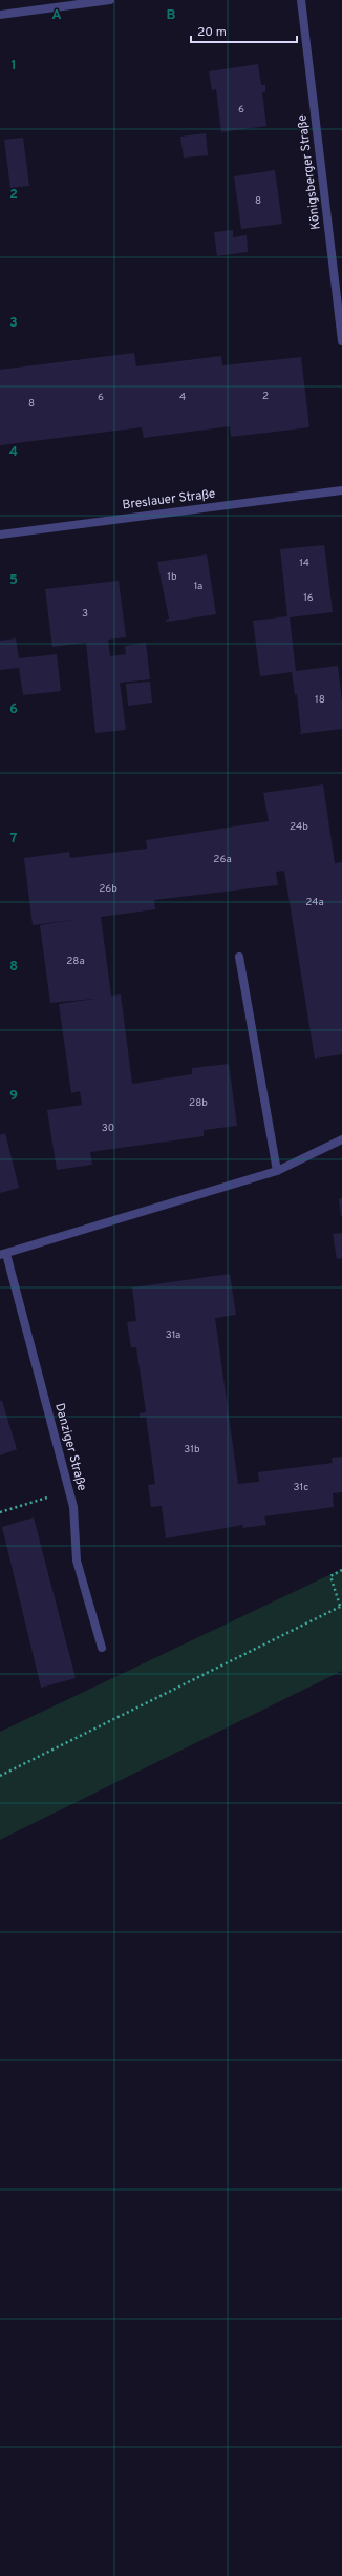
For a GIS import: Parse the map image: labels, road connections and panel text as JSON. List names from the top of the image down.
{
  "streets": {
    "street": ["Königsberger Straße", "Breslauer Straße", "Danziger Straße"]
  },
  "house_numbers": [
    "6",
    "8",
    "2",
    "6",
    "4",
    "8",
    "14",
    "1b",
    "1a",
    "16",
    "3",
    "18",
    "24b",
    "26a",
    "26b",
    "24a",
    "28a",
    "28b",
    "30",
    "31a",
    "31b",
    "31c"
  ],
  "scale_bar": "20 m",
  "grid": {
    "columns": ["A", "B"],
    "rows": [
      "1",
      "2",
      "3",
      "4",
      "5",
      "6",
      "7",
      "8",
      "9"
    ]
  }
}
